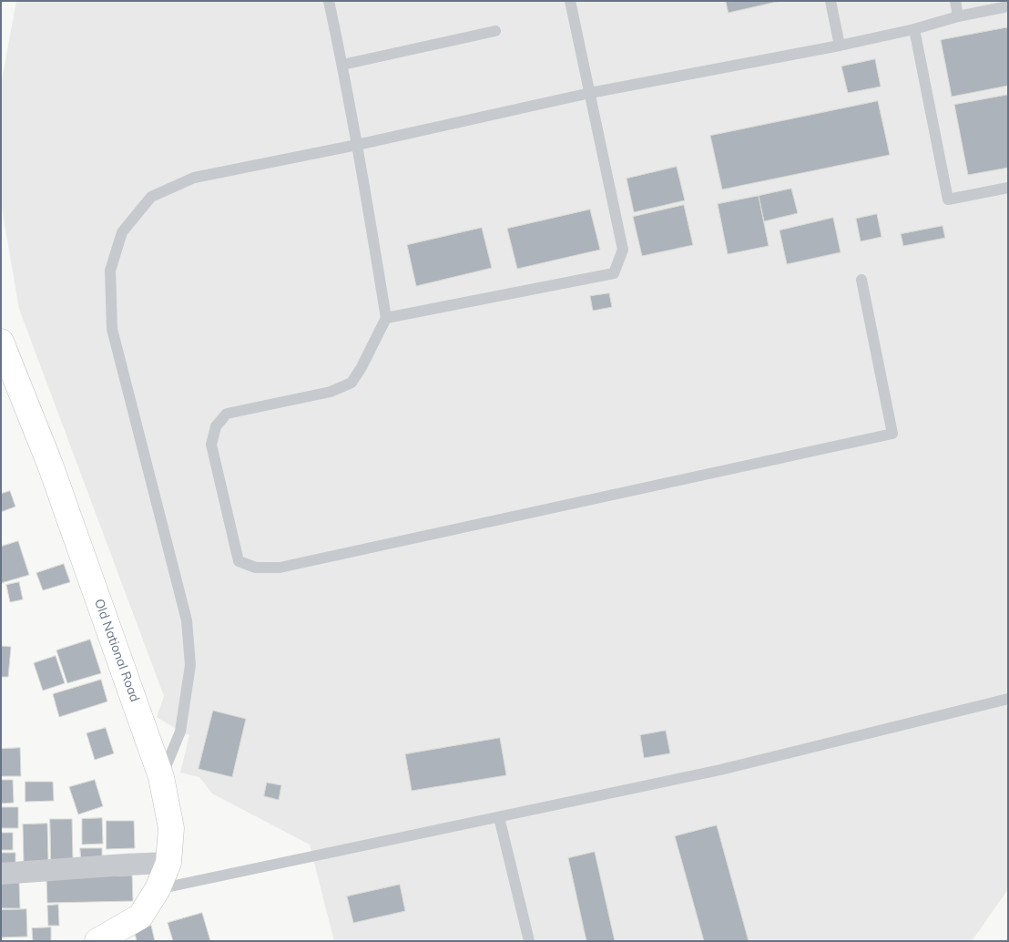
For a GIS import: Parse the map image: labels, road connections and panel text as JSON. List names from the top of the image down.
{
  "streets": {
    "main road": ["Old National Road"]
  }
}
